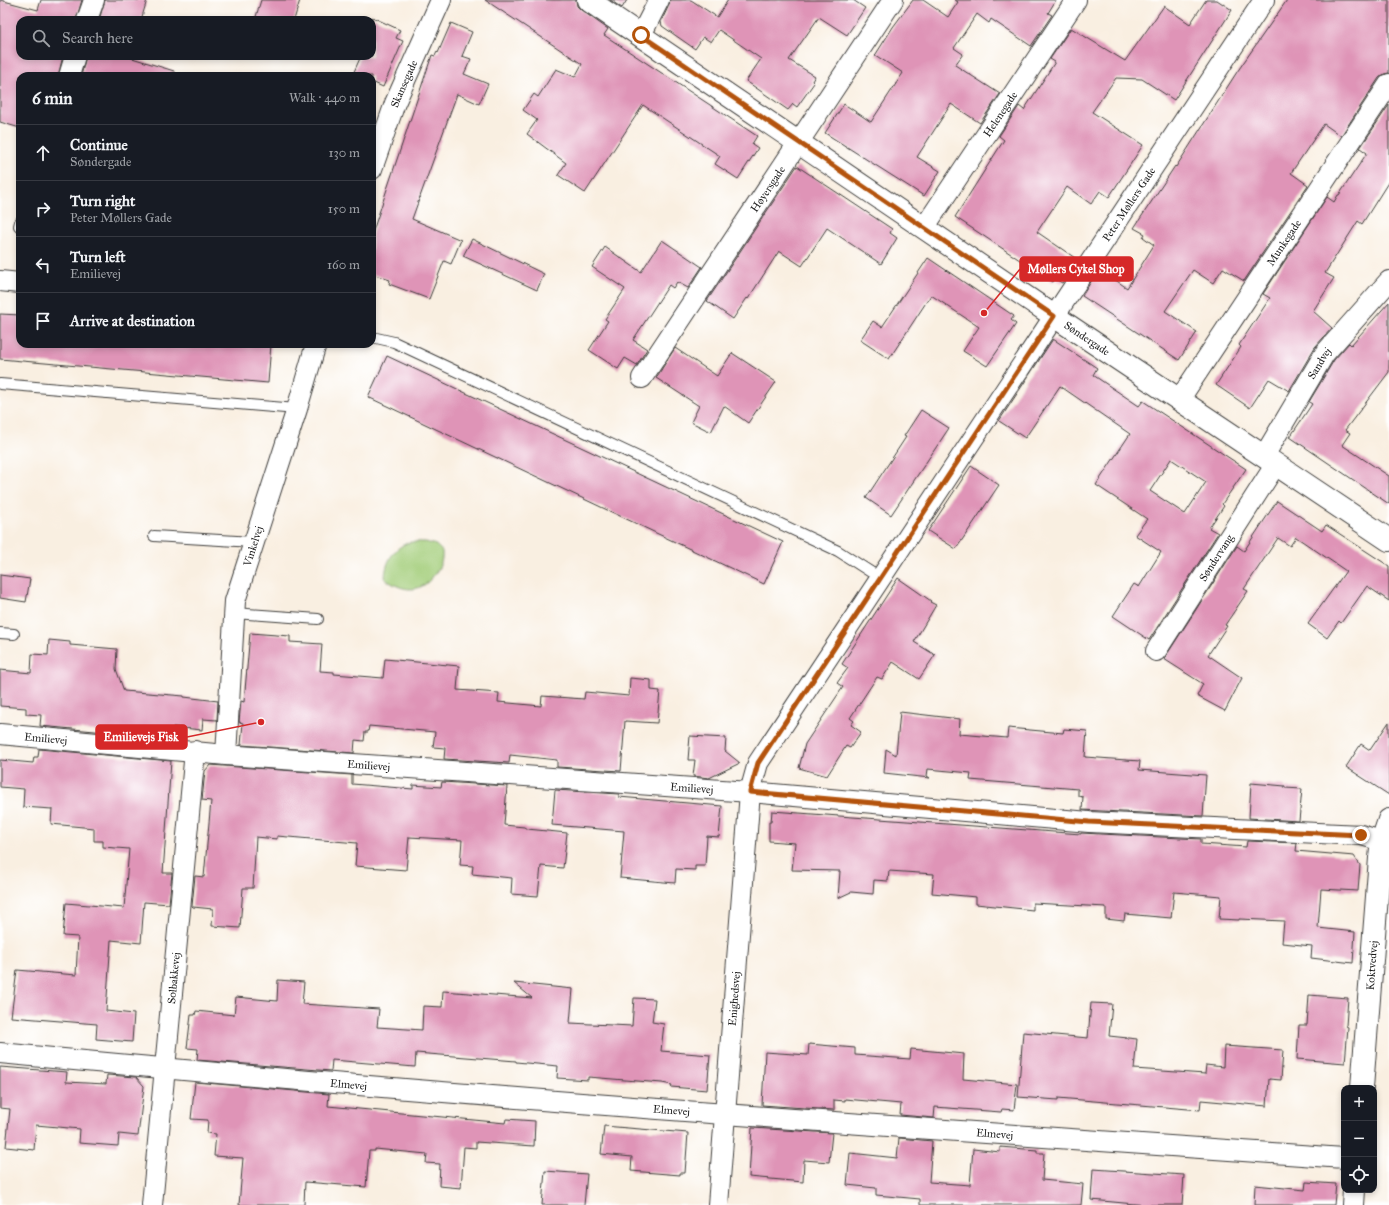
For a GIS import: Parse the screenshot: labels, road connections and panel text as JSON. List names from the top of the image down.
{
  "streets": {
    "street": [
      "Skansegade",
      "Helenegade",
      "Høyersgade",
      "Peter Møllers Gade",
      "Munkegade",
      "Søndergade",
      "Sandvej",
      "Vinkelvej",
      "Søndervang",
      "Emilievej",
      "Koktvedvej",
      "Solbakkevej",
      "Enighedsvej",
      "Elmevej"
    ]
  },
  "crossings": [
    ["Helenegade", "Søndergade"],
    ["Høyersgade", "Søndergade"],
    ["Peter Møllers Gade", "Søndergade"],
    ["Peter Møllers Gade", "Emilievej"],
    ["Peter Møllers Gade", "Enighedsvej"],
    ["Munkegade", "Søndergade"],
    ["Søndergade", "Sandvej"],
    ["Søndergade", "Søndervang"],
    ["Sandvej", "Søndervang"],
    ["Vinkelvej", "Emilievej"],
    ["Emilievej", "Koktvedvej"],
    ["Emilievej", "Solbakkevej"],
    ["Emilievej", "Enighedsvej"],
    ["Solbakkevej", "Elmevej"],
    ["Enighedsvej", "Elmevej"]
  ],
  "places": ["Møllers Cykel Shop", "Emilievejs Fisk"],
  "page": {
    "search": "Search here",
    "heading": ["6 min", "Walk · 440 m"],
    "list": [
      ["Continue", "Søndergade", "130 m"],
      ["Turn right", "Peter Møllers Gade", "150 m"],
      ["Turn left", "Emilievej", "160 m"],
      "Arrive at destination"
    ],
    "map_buttons": ["+", "−"]
  }
}
